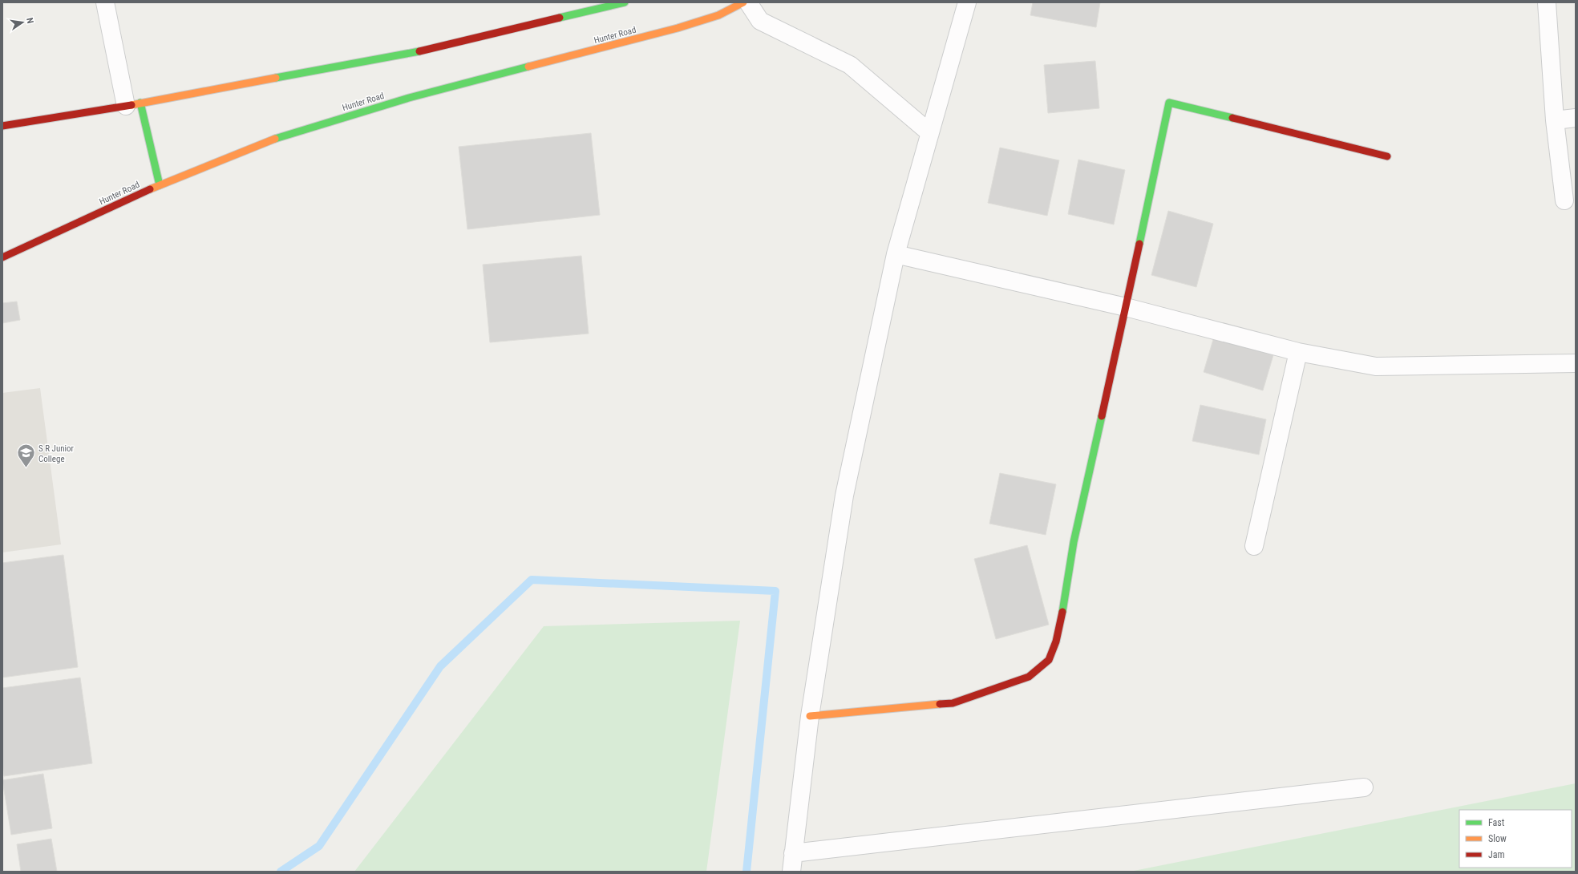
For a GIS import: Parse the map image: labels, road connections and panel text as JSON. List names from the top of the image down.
{
  "streets": {
    "main road": ["Hunter Road"]
  },
  "places": {
    "school or university": ["S R Junior College"]
  },
  "legend": ["Fast", "Slow", "Jam"],
  "north": "right"
}
